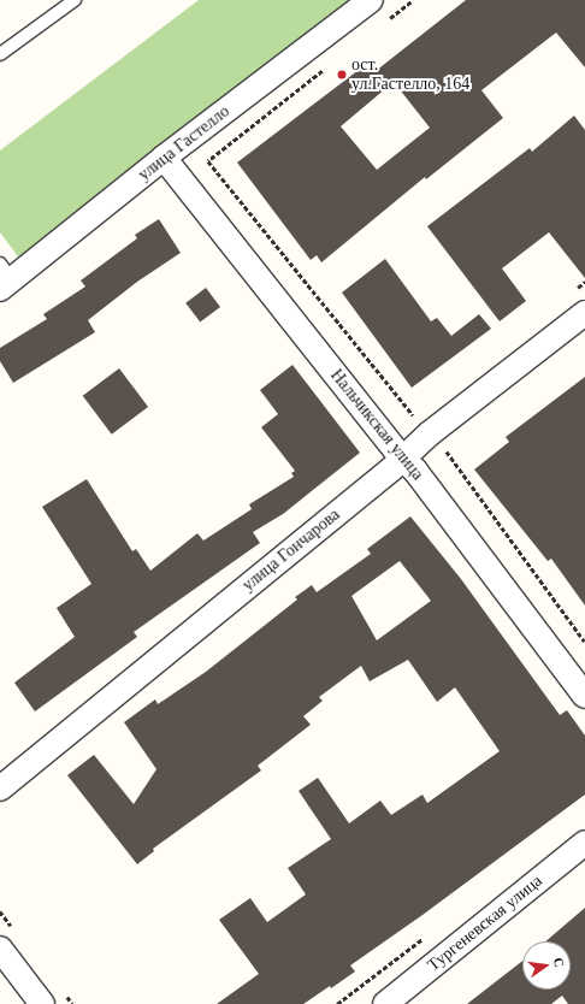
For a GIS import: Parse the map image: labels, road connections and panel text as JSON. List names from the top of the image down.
{
  "streets": {
    "street": [
      "улица Гастелло",
      "Нальчикская улица",
      "улица Гончарова",
      "Тургеневская улица"
    ]
  },
  "crossings": [
    ["улица Гастелло", "Нальчикская улица"],
    ["Нальчикская улица", "улица Гончарова"]
  ],
  "places": ["ост. ул.Гастелло, 164"],
  "north": "right"
}
